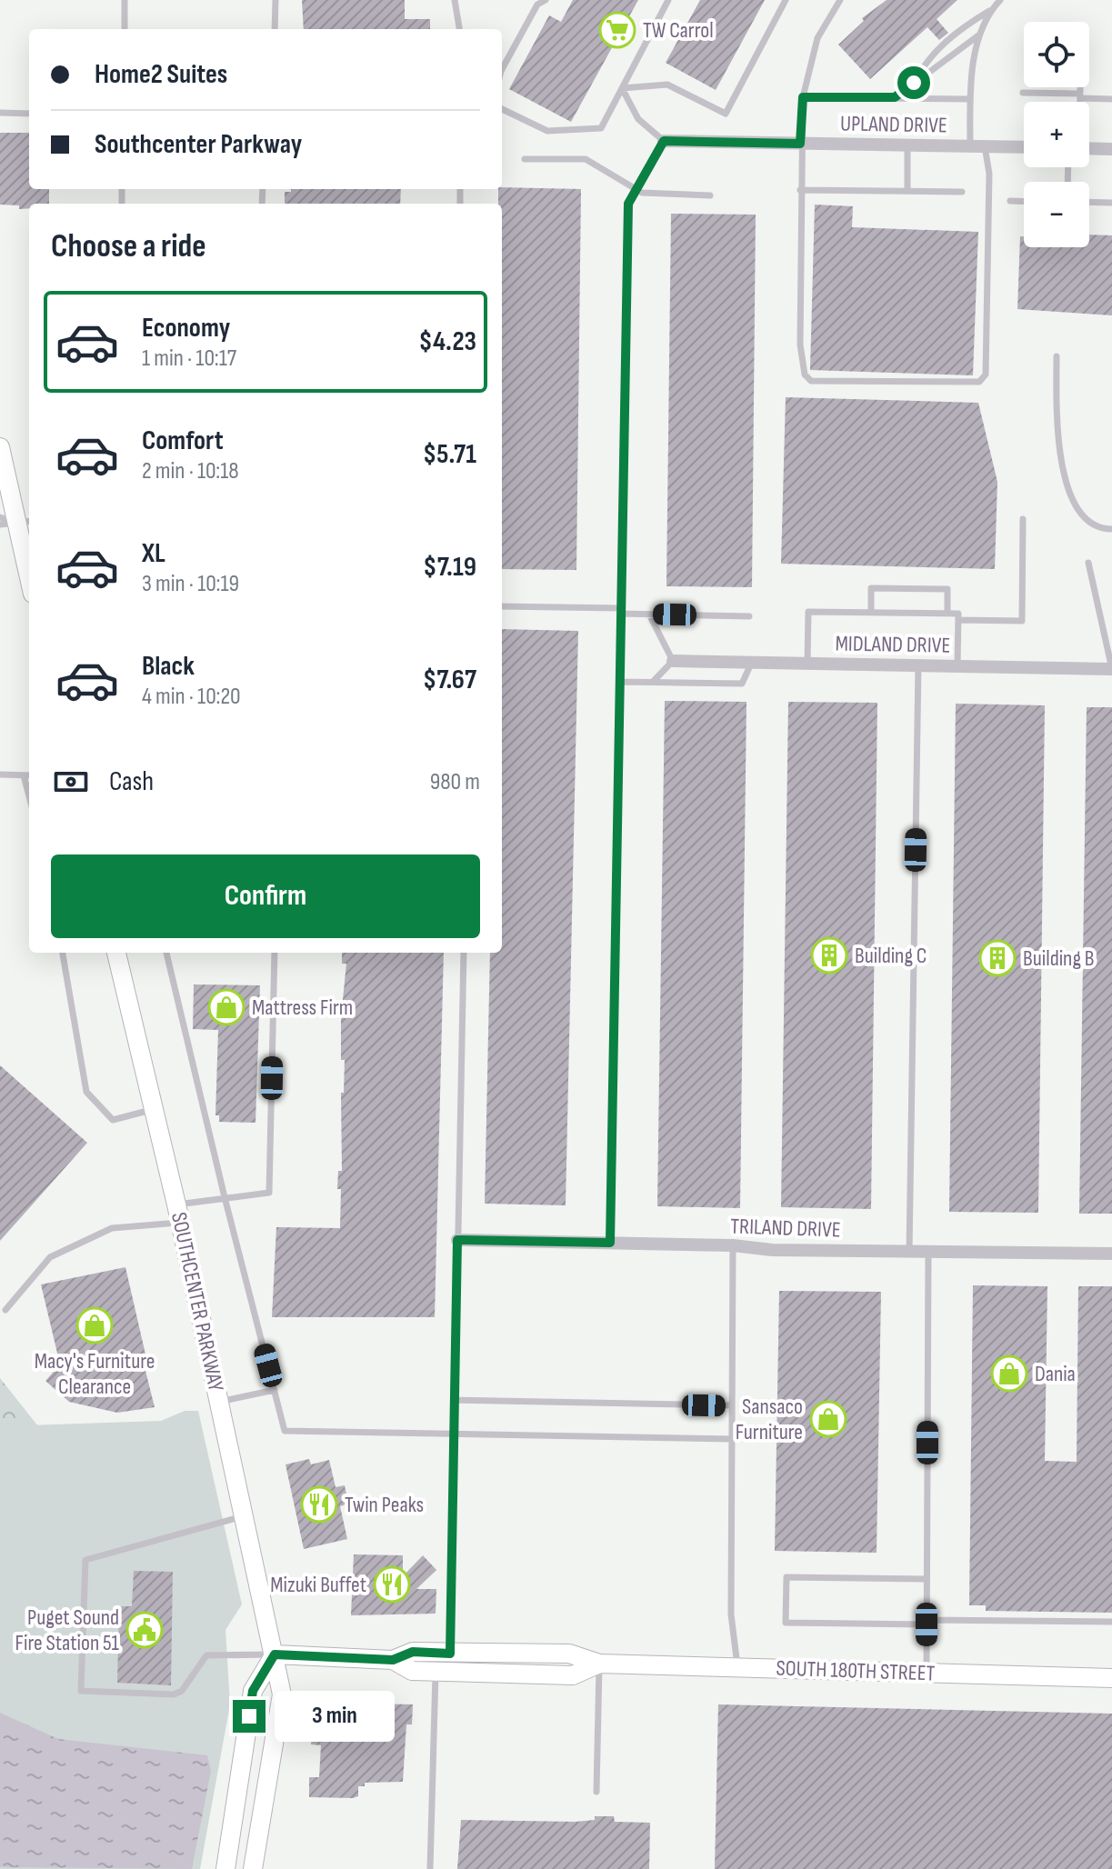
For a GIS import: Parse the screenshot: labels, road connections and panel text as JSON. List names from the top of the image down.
{
  "streets": {
    "main road": ["SOUTHCENTER PARKWAY", "SOUTH 180TH STREET"],
    "street": ["UPLAND DRIVE", "MIDLAND DRIVE", "TRILAND DRIVE"]
  },
  "crossings": [
    ["SOUTHCENTER PARKWAY", "SOUTH 180TH STREET"]
  ],
  "places": {
    "supermarket": ["TW Carrol"],
    "building": ["Building C", "Building B"],
    "shop": [
      "Mattress Firm",
      "Macy's Furniture Clearance",
      "Dania",
      "Sansaco Furniture"
    ],
    "restaurant": ["Twin Peaks", "Mizuki Buffet"],
    "public building": ["Puget Sound Fire Station 51"]
  },
  "page": {
    "map_buttons": ["+", "−"],
    "banner": ["Home2 Suites", "Southcenter Parkway"],
    "heading": "Choose a ride",
    "list": [
      {
        "name": "Economy",
        "note": "1 min · 10:17",
        "value": "$4.23"
      },
      {
        "name": "Comfort",
        "note": "2 min · 10:18",
        "value": "$5.71"
      },
      {
        "name": "XL",
        "note": "3 min · 10:19",
        "value": "$7.19"
      },
      {
        "name": "Black",
        "note": "4 min · 10:20",
        "value": "$7.67"
      }
    ],
    "pay": ["Cash", "980 m"],
    "buttons": "Confirm",
    "bubble": "3 min"
  }
}
